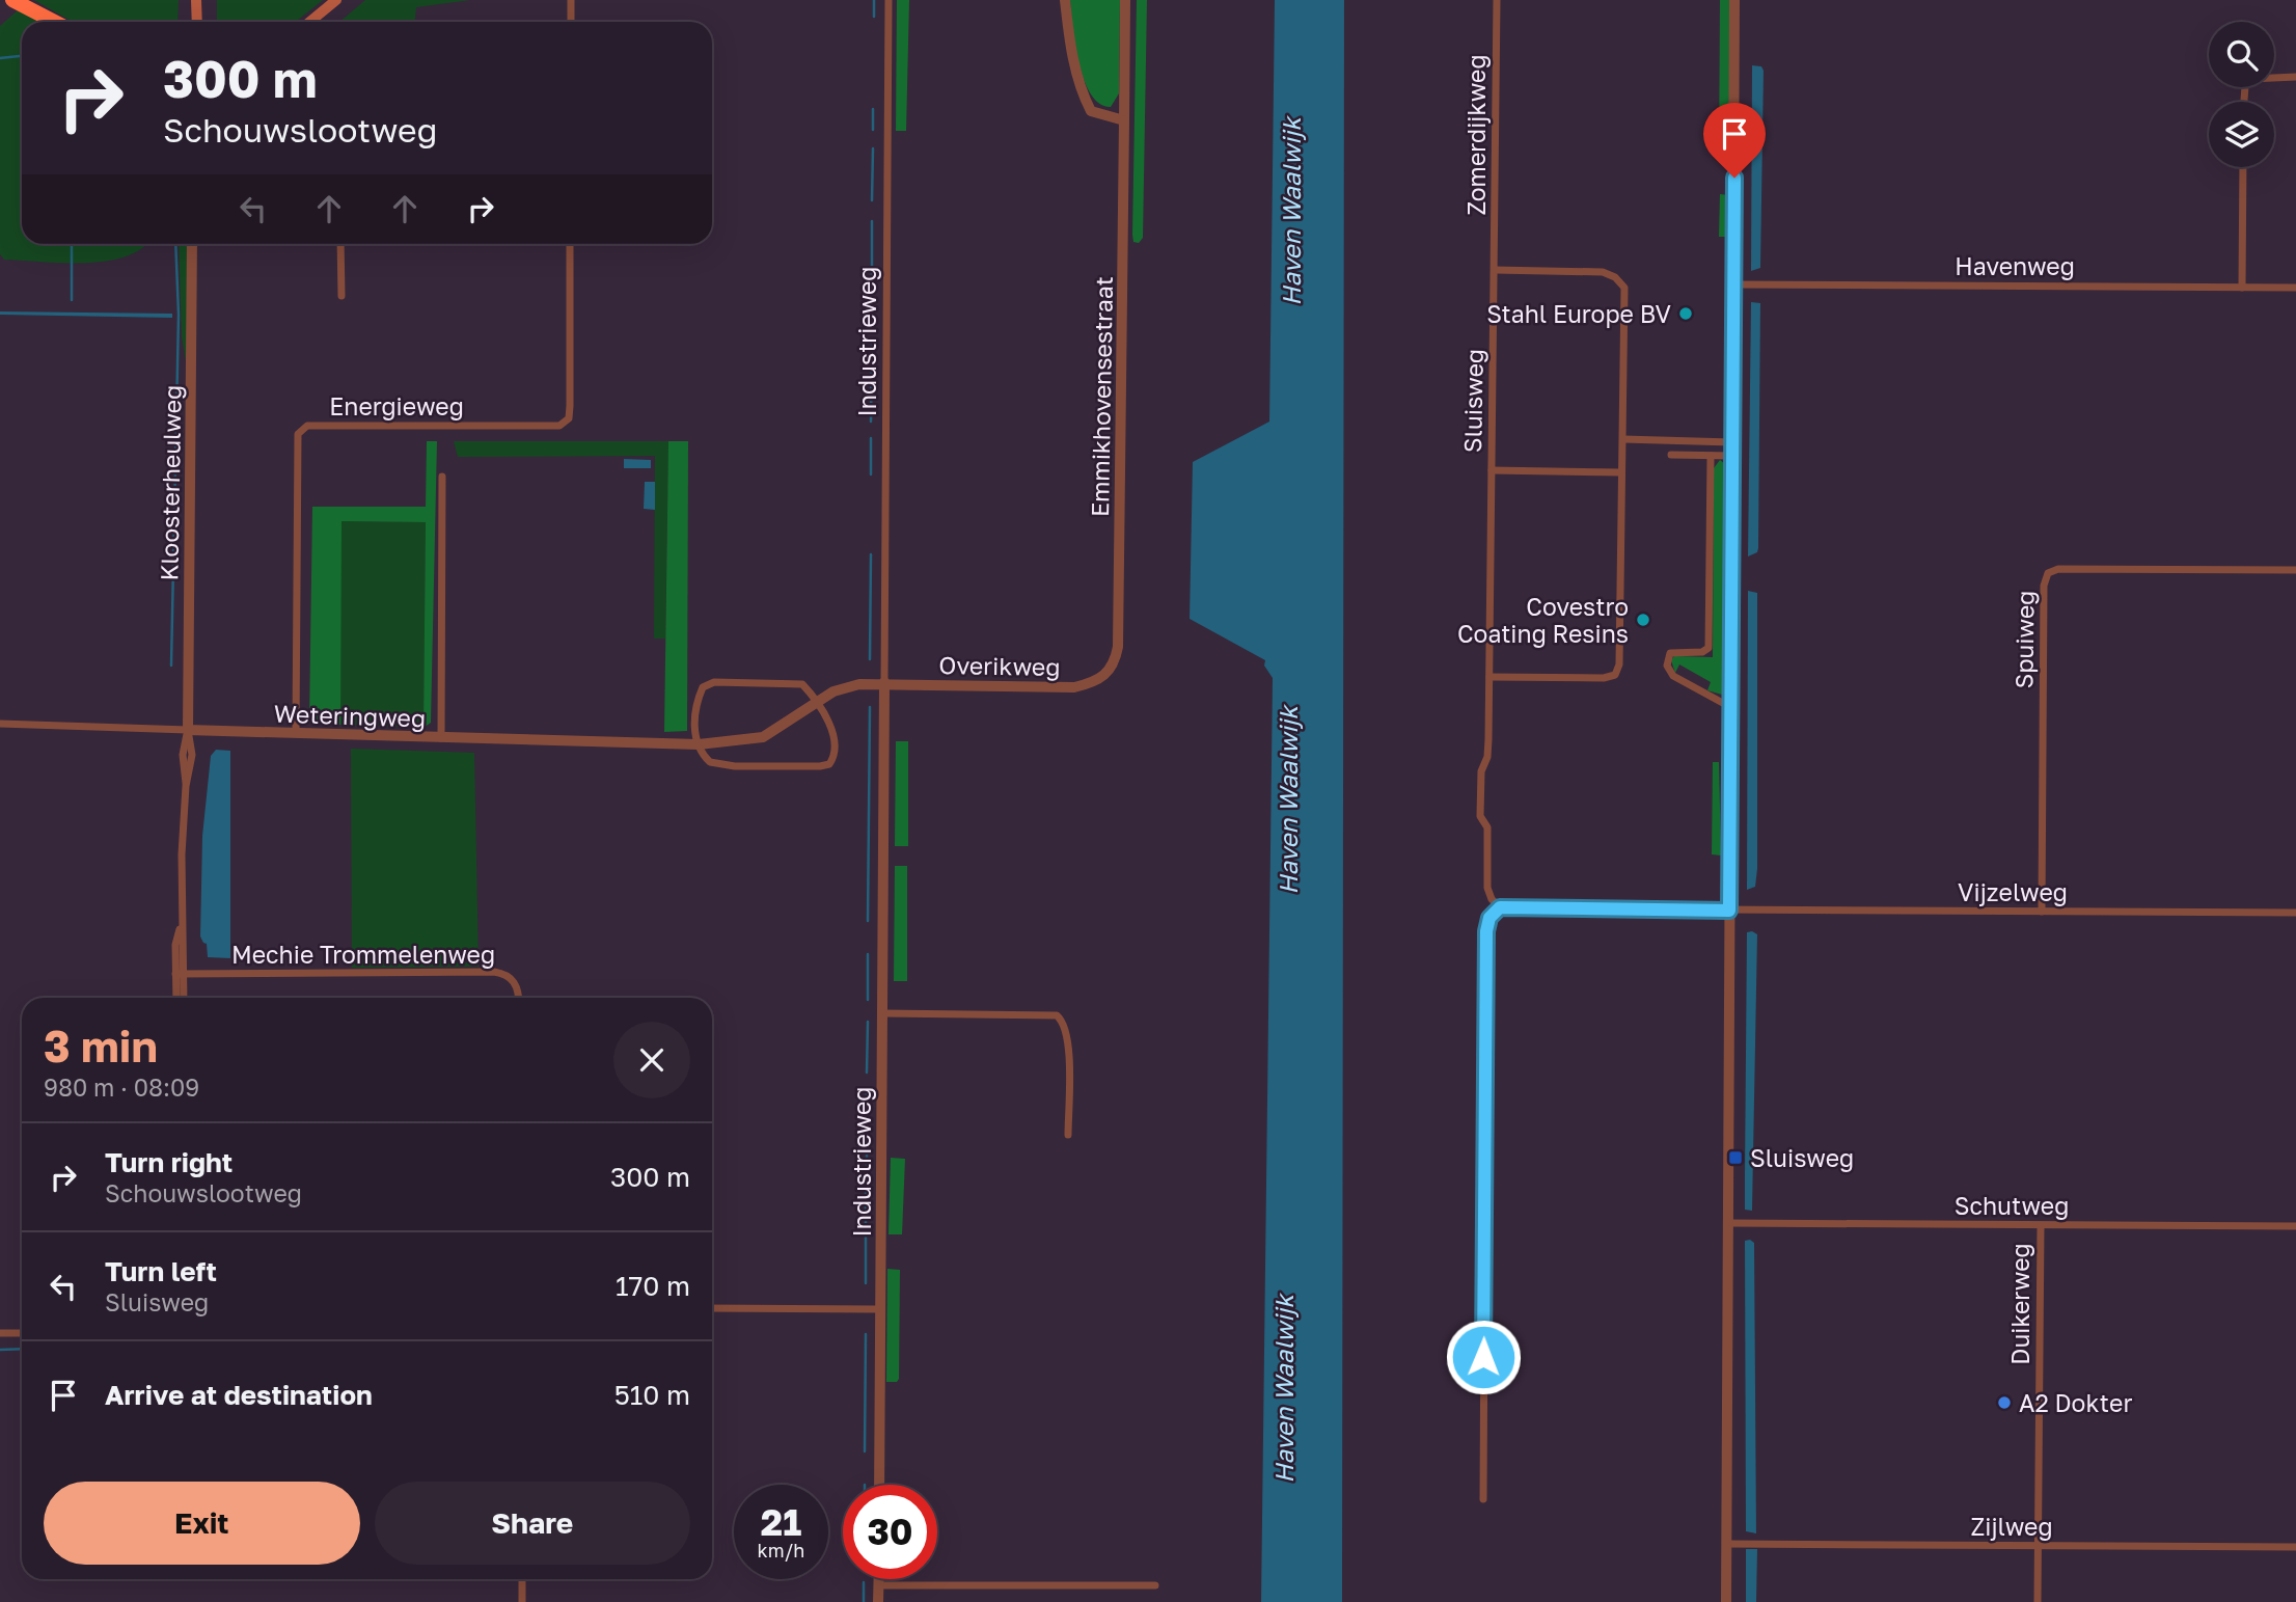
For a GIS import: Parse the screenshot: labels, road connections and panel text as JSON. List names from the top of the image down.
{
  "streets": {
    "street": [
      "Zomerdijkweg",
      "Havenweg",
      "Industrieweg",
      "Emmikhovensestraat",
      "Sluisweg",
      "Energieweg",
      "Kloosterheulweg",
      "Spuiweg",
      "Overikweg",
      "Weteringweg",
      "Vijzelweg",
      "Mechie Trommelenweg",
      "Schutweg",
      "Duikerweg",
      "Zijlweg"
    ]
  },
  "crossings": [
    ["Zomerdijkweg", "Sluisweg"],
    ["Industrieweg", "Overikweg"],
    ["Emmikhovensestraat", "Overikweg"],
    ["Sluisweg", "Vijzelweg"],
    ["Energieweg", "Weteringweg"],
    ["Kloosterheulweg", "Weteringweg"],
    ["Spuiweg", "Vijzelweg"],
    ["Schutweg", "Duikerweg"],
    ["Duikerweg", "Zijlweg"]
  ],
  "water": ["Haven Waalwijk"],
  "places": {
    "other": ["Stahl Europe BV", "Covestro Coating Resins", "A2 Dokter"],
    "transit": ["Sluisweg"]
  },
  "page": {
    "turn": ["300 m", "Schouwslootweg"],
    "heading": ["3 min", "980 m · 08:09"],
    "list": [
      {
        "name": "Turn right",
        "note": "Schouwslootweg",
        "value": "300 m"
      },
      {
        "name": "Turn left",
        "note": "Sluisweg",
        "value": "170 m"
      },
      {
        "name": "Arrive at destination",
        "value": "510 m"
      }
    ],
    "buttons": ["Exit", "Share"],
    "speed": "21 km/h",
    "limit": "30"
  }
}
